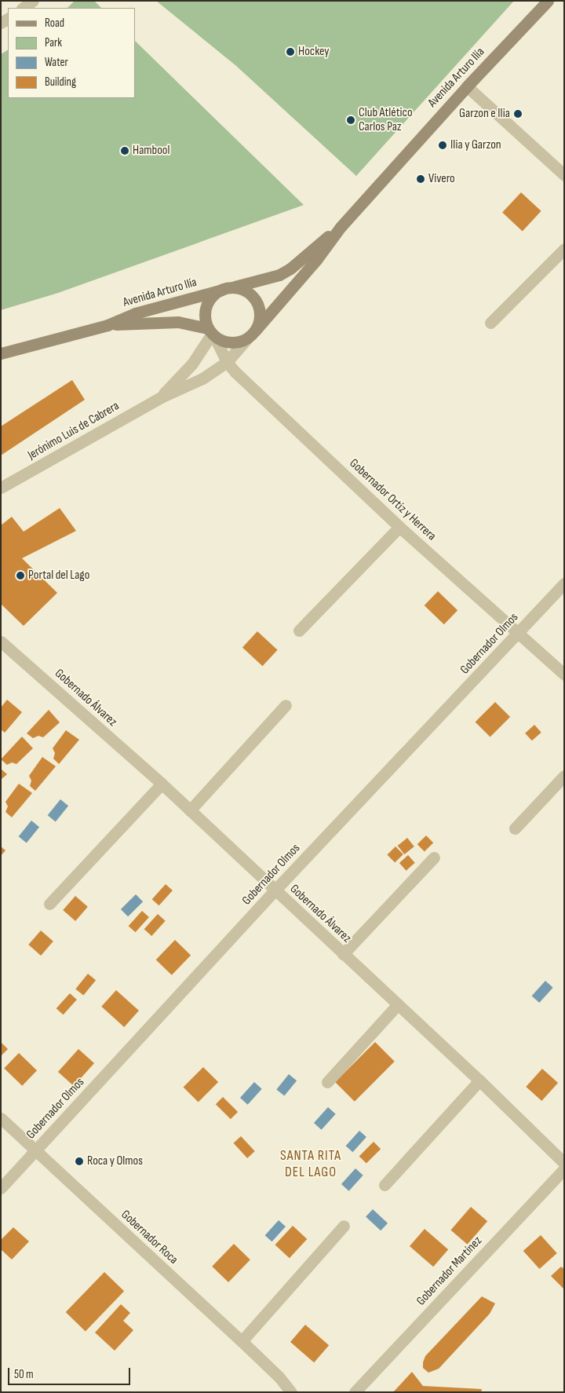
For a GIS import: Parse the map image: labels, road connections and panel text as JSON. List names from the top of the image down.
{
  "streets": {
    "main road": ["Avenida Arturo Ilía"],
    "street": [
      "Jerónimo Luis de Cabrera",
      "Gobernador Ortiz y Herrera",
      "Gobernador Olmos",
      "Gobernado Álvarez",
      "Gobernador Roca",
      "Gobernador Martínez"
    ]
  },
  "crossings": [
    ["Avenida Arturo Ilía", "Jerónimo Luis de Cabrera"],
    ["Avenida Arturo Ilía", "Gobernador Ortiz y Herrera"],
    ["Jerónimo Luis de Cabrera", "Gobernador Ortiz y Herrera"],
    ["Gobernador Ortiz y Herrera", "Gobernador Olmos"],
    ["Gobernador Olmos", "Gobernado Álvarez"],
    ["Gobernador Olmos", "Gobernador Roca"]
  ],
  "districts": ["SANTA RITA DEL LAGO"],
  "places": [
    "Hockey",
    "Garzon e Ilia",
    "Club Atlético Carlos Paz",
    "Ilia y Garzon",
    "Hambool",
    "Vivero",
    "Portal del Lago",
    "Roca y Olmos"
  ],
  "legend": [
    "Road",
    "Park",
    "Water",
    "Building"
  ],
  "scale_bar": "50 m"
}
